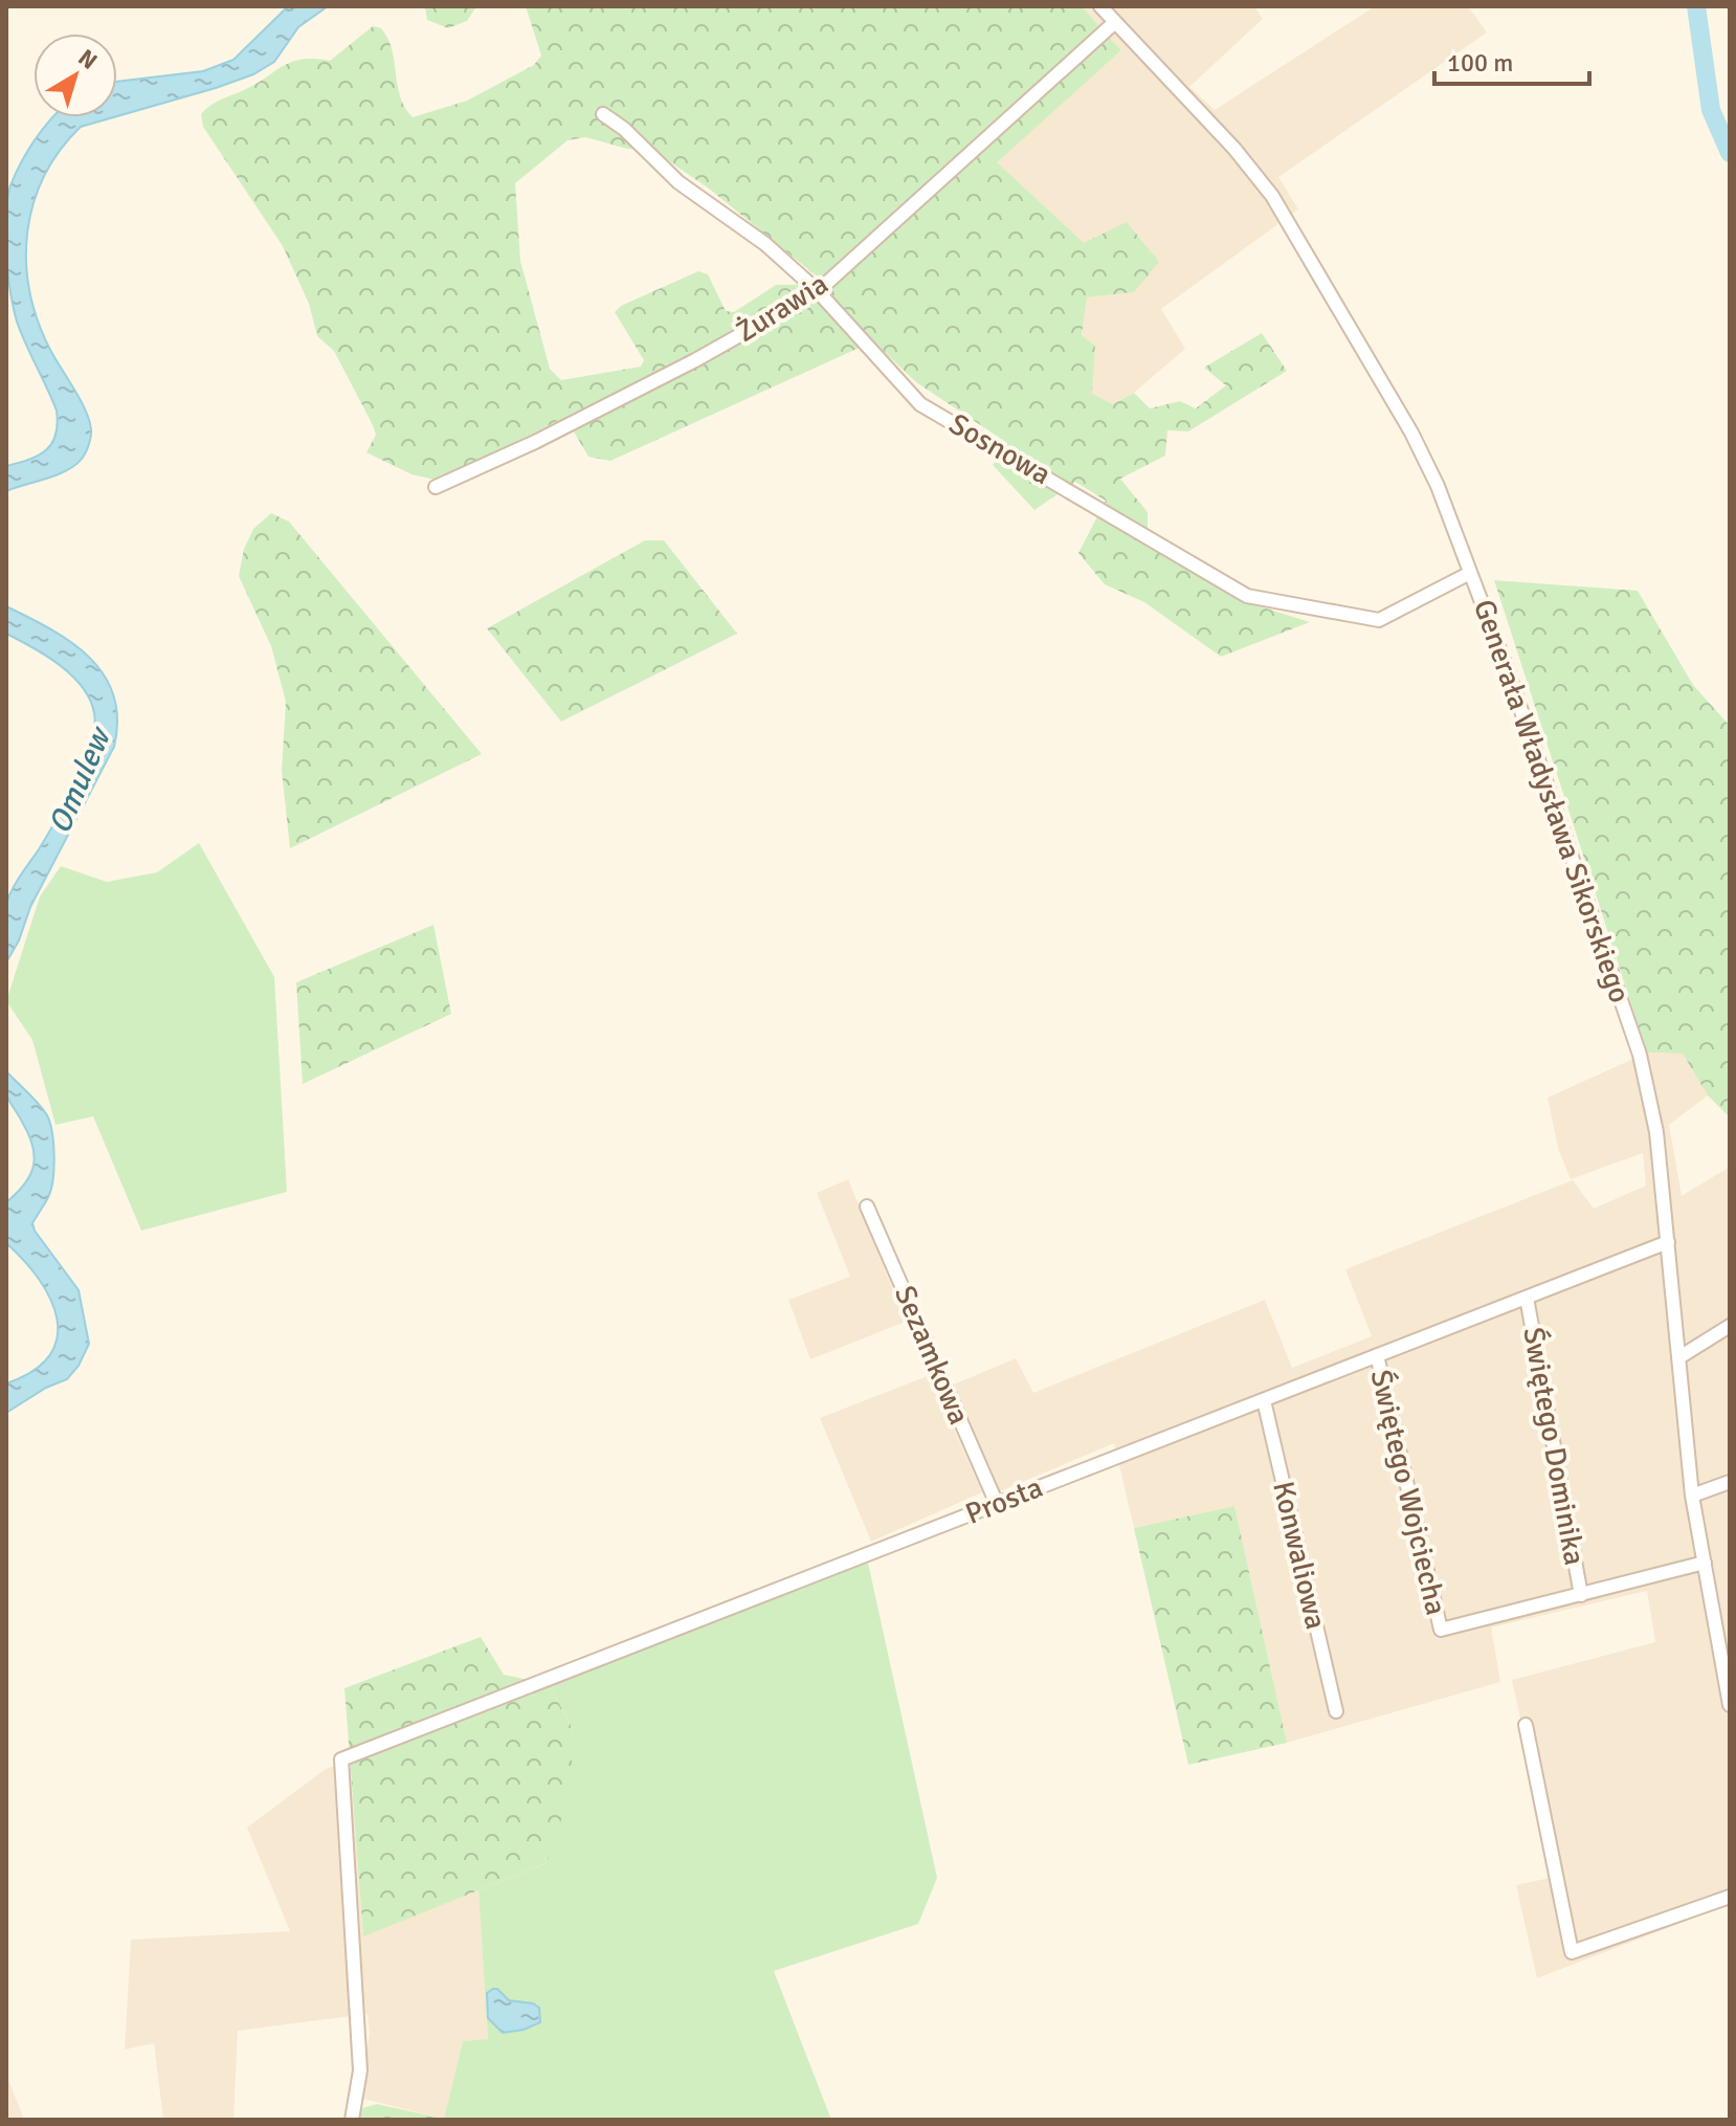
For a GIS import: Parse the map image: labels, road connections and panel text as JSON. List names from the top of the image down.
{
  "streets": {
    "street": [
      "Żurawia",
      "Sosnowa",
      "Generała Władysława Sikorskiego",
      "Sezamkowa",
      "Świętego Dominika",
      "Świętego Wojciecha",
      "Prosta",
      "Konwaliowa"
    ]
  },
  "crossings": [
    ["Żurawia", "Sosnowa"],
    ["Żurawia", "Generała Władysława Sikorskiego"],
    ["Sosnowa", "Generała Władysława Sikorskiego"],
    ["Generała Władysława Sikorskiego", "Prosta"],
    ["Sezamkowa", "Prosta"],
    ["Świętego Dominika", "Świętego Wojciecha"],
    ["Świętego Dominika", "Prosta"],
    ["Świętego Wojciecha", "Prosta"],
    ["Prosta", "Konwaliowa"]
  ],
  "water": ["Omulew"],
  "scale_bar": "100 m",
  "north": "top right"
}
